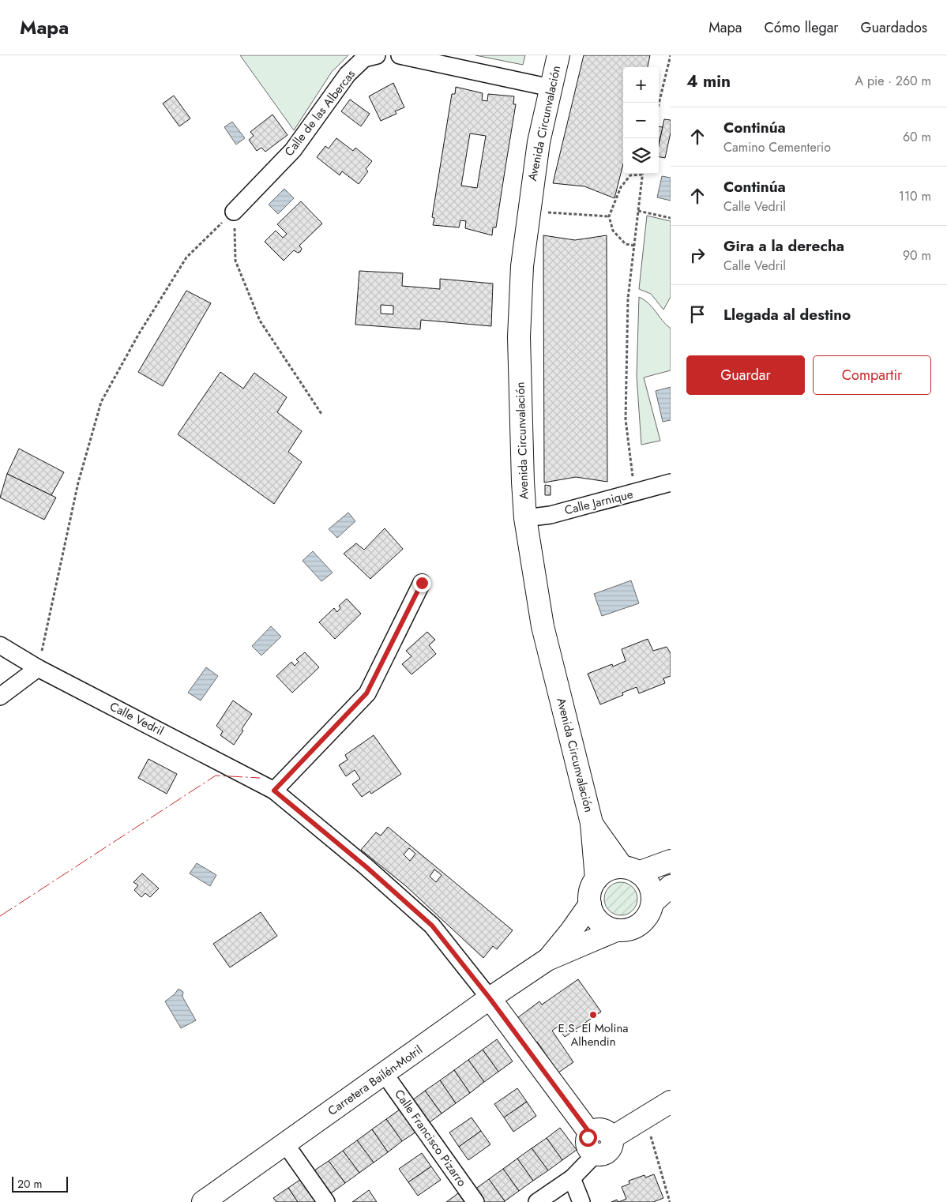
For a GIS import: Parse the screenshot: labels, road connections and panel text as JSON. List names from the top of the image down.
{
  "streets": {
    "street": [
      "Calle de las Albercas",
      "Avenida Circunvalación",
      "Calle Jarnique",
      "Calle Vedril",
      "Carretera Bailén-Motril",
      "Calle Francisco Pizarro"
    ]
  },
  "crossings": [
    ["Avenida Circunvalación", "Calle Jarnique"],
    ["Calle Vedril", "Carretera Bailén-Motril"],
    ["Carretera Bailén-Motril", "Calle Francisco Pizarro"]
  ],
  "places": ["E.S. El Molina Alhendin"],
  "scale_bar": "20 m",
  "page": {
    "header": "Mapa",
    "nav": ["Mapa", "Cómo llegar", "Guardados"],
    "heading": ["4 min", "A pie · 260 m"],
    "map_buttons": ["+", "−"],
    "list": [
      ["Continúa", "Camino Cementerio", "60 m"],
      ["Continúa", "Calle Vedril", "110 m"],
      ["Gira a la derecha", "Calle Vedril", "90 m"],
      "Llegada al destino"
    ],
    "buttons": ["Guardar", "Compartir"],
    "scale": "20 m"
  }
}
